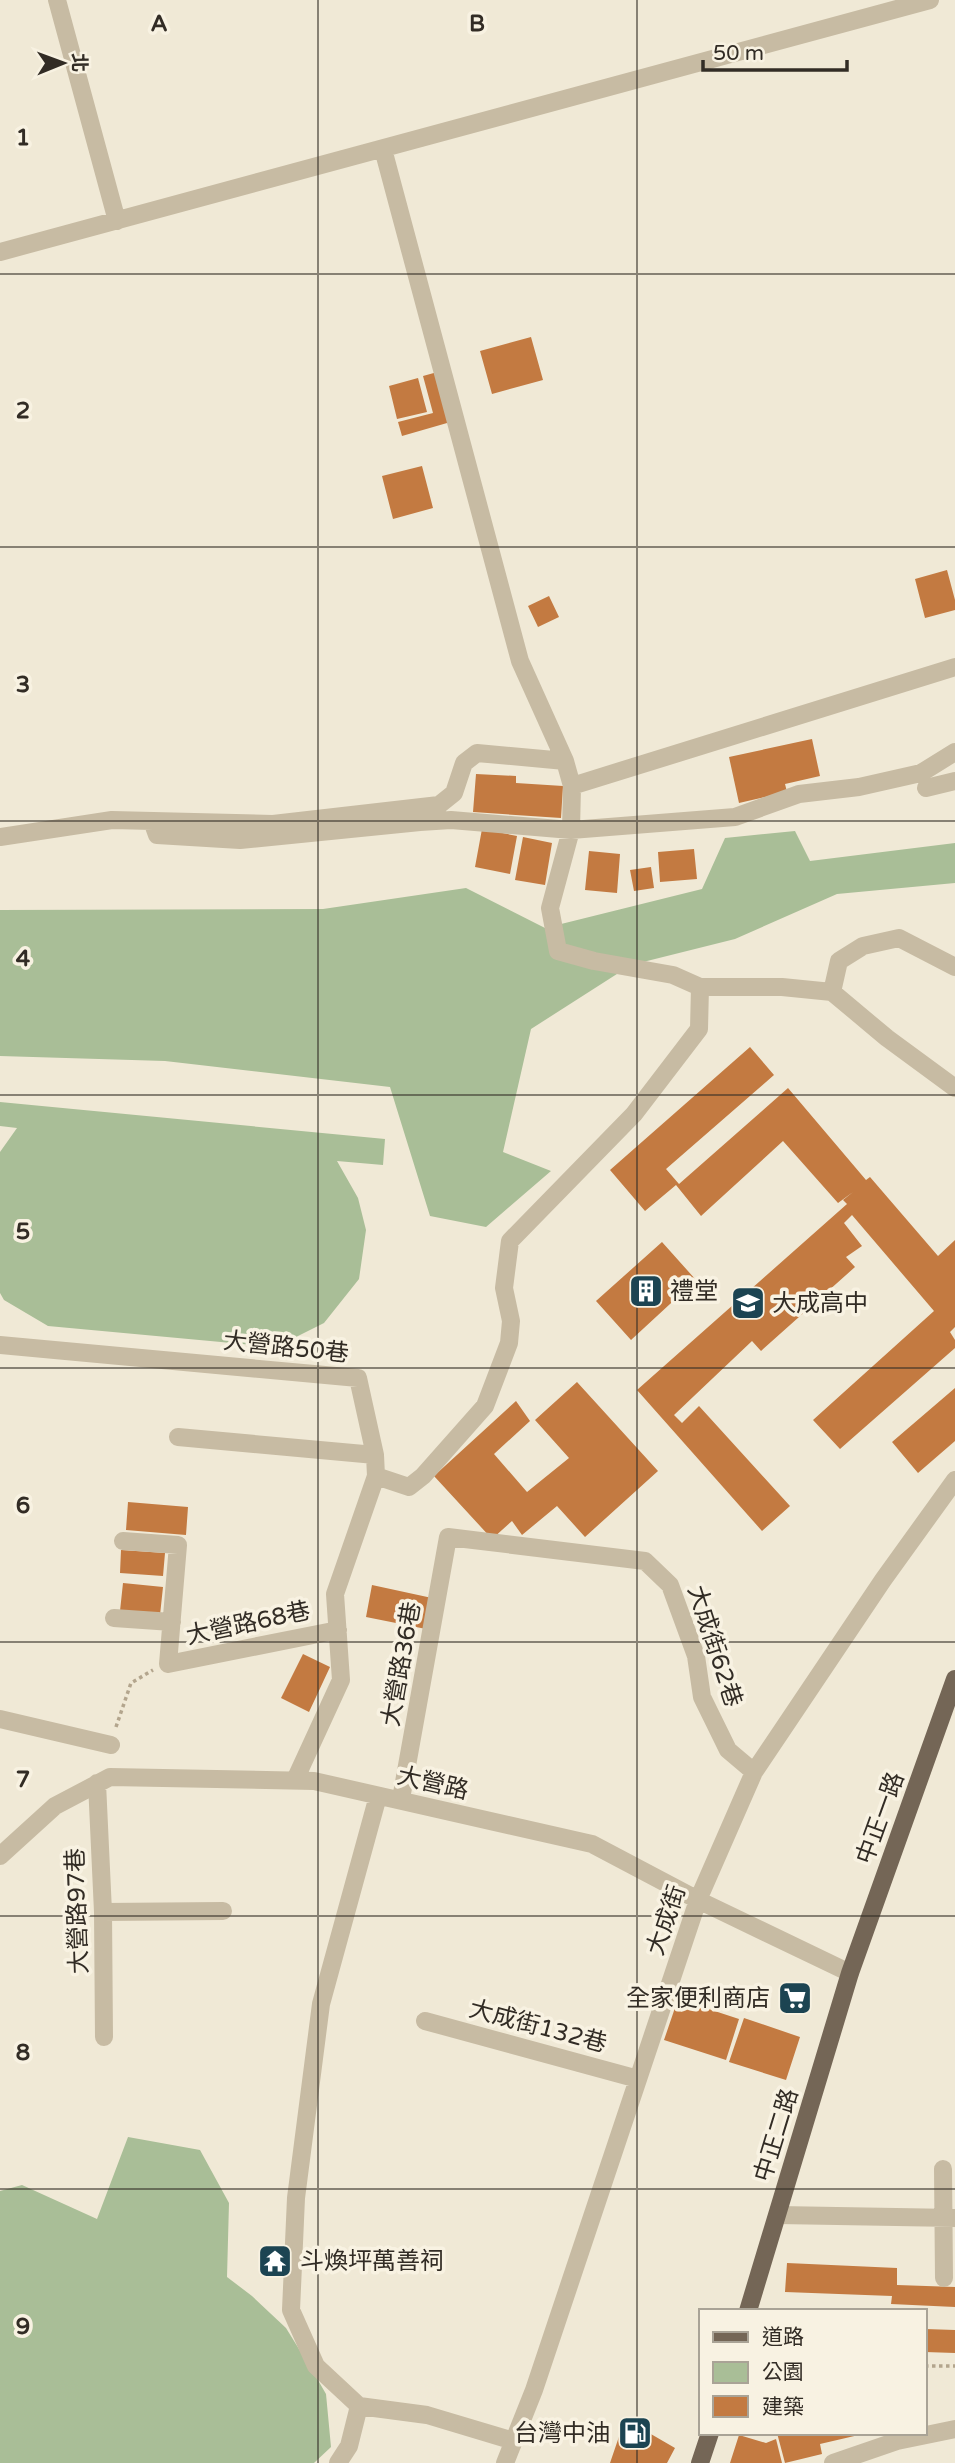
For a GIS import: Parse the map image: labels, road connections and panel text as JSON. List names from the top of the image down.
{
  "streets": {
    "main road": ["中正一路", "中正二路"],
    "street": [
      "大營路50巷",
      "大營路68巷",
      "大成街62巷",
      "大營路36巷",
      "大營路",
      "大營路97巷",
      "大成街",
      "大成街132巷"
    ]
  },
  "crossings": [
    ["大營路50巷", "大營路68巷"],
    ["大營路50巷", "大營路"],
    ["大成街62巷", "大營路36巷"],
    ["大成街62巷", "大成街"],
    ["大營路36巷", "大營路"],
    ["大營路", "中正一路"],
    ["大營路", "大營路97巷"],
    ["大營路", "大成街"],
    ["大營路", "中正二路"],
    ["中正一路", "中正二路"],
    ["大成街", "大成街132巷"]
  ],
  "places": {
    "building": ["禮堂"],
    "school or university": ["大成高中"],
    "supermarket": ["全家便利商店"],
    "temple": ["斗煥坪萬善祠"],
    "fuel station": ["台灣中油"]
  },
  "legend": ["道路", "公園", "建築"],
  "scale_bar": "50 m",
  "north": "right",
  "grid": {
    "columns": ["A", "B"],
    "rows": [
      "1",
      "2",
      "3",
      "4",
      "5",
      "6",
      "7",
      "8",
      "9"
    ]
  }
}
